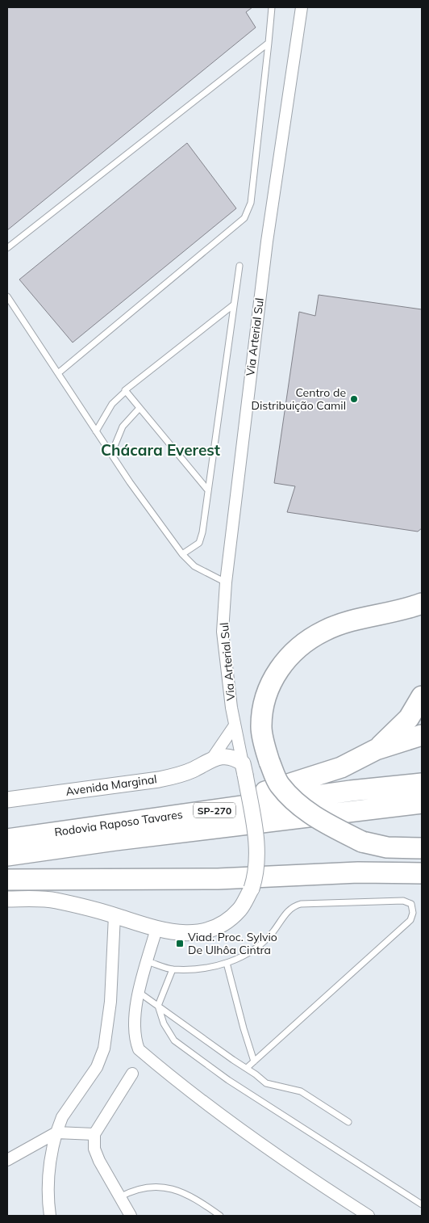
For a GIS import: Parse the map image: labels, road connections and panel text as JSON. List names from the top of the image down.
{
  "streets": {
    "highway": ["SP-270", "Rodovia Raposo Tavares"],
    "main road": ["Avenida Marginal"],
    "street": ["Via Arterial Sul"]
  },
  "crossings": [
    ["Via Arterial Sul", "Avenida Marginal"]
  ],
  "districts": ["Chácara Everest"],
  "places": {
    "other": ["Centro de Distribuição Camil"],
    "transit": ["Viad. Proc. Sylvio De Ulhôa Cintra"]
  }
}
